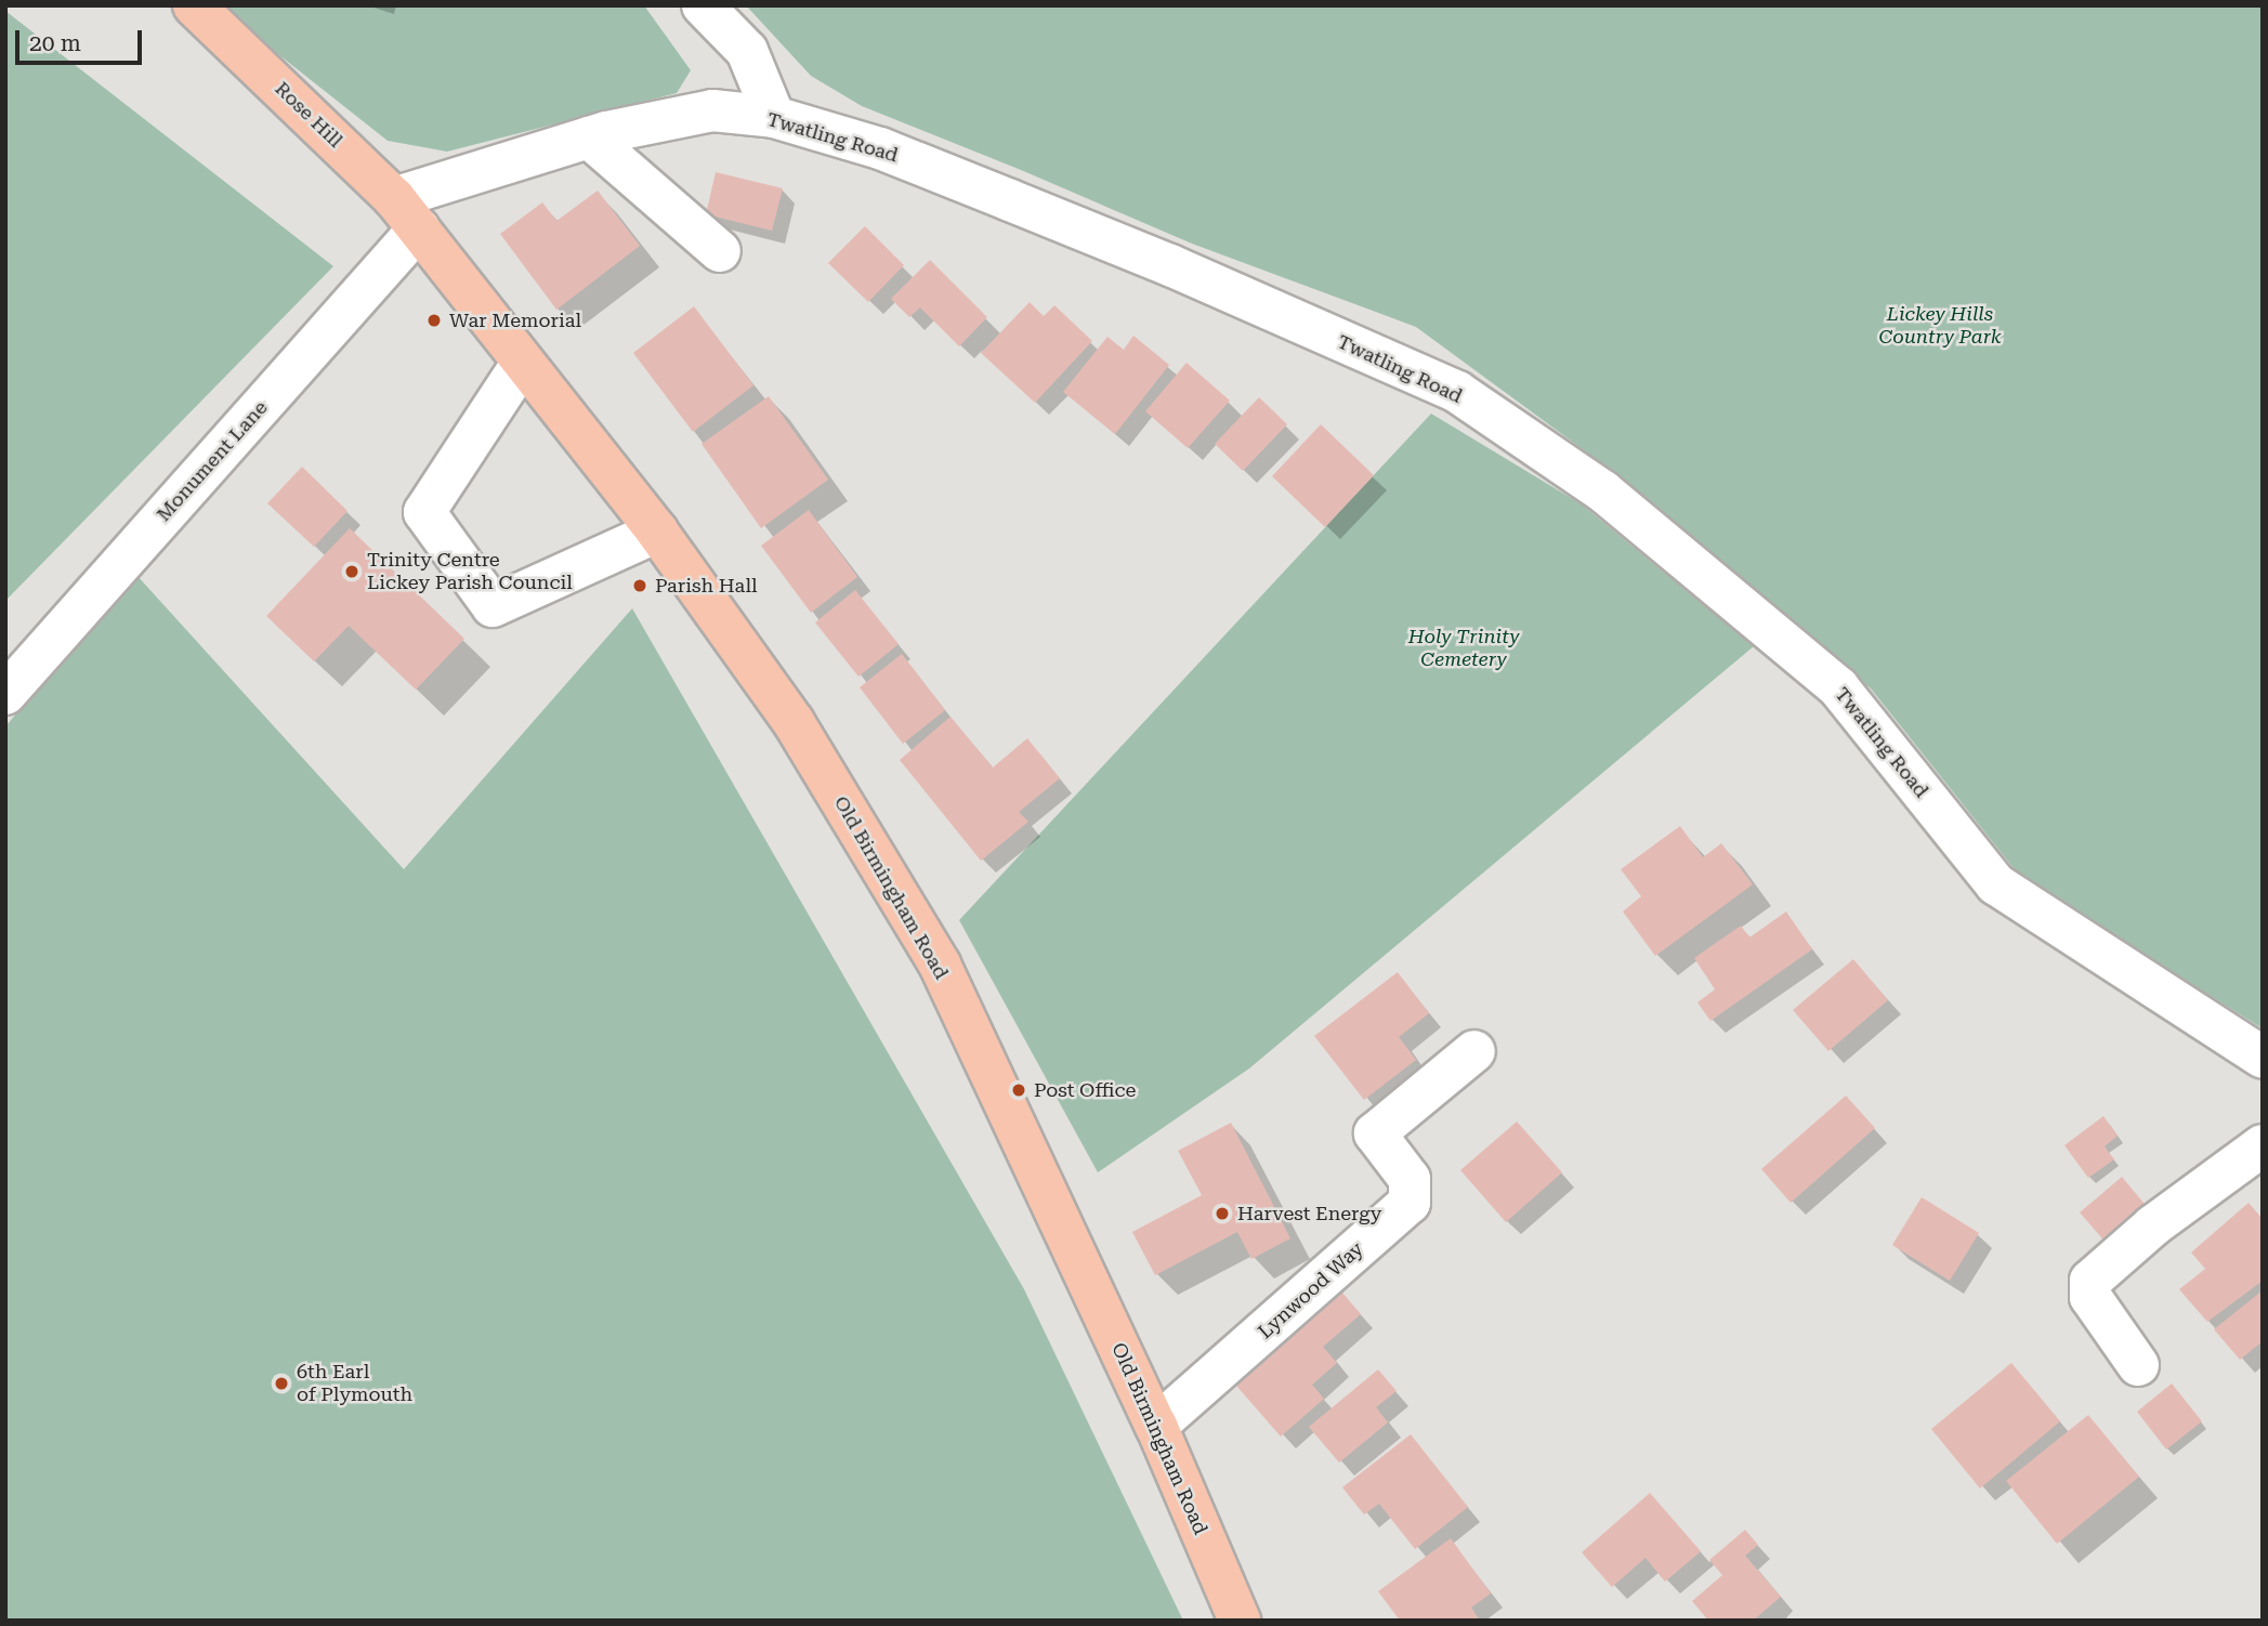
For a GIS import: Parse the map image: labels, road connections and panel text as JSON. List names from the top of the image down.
{
  "streets": {
    "main road": ["Rose Hill", "Old Birmingham Road"],
    "street": ["Twatling Road", "Monument Lane", "Lynwood Way"]
  },
  "crossings": [
    ["Rose Hill", "Twatling Road"],
    ["Rose Hill", "Monument Lane"],
    ["Rose Hill", "Old Birmingham Road"],
    ["Twatling Road", "Monument Lane"],
    ["Twatling Road", "Old Birmingham Road"],
    ["Monument Lane", "Old Birmingham Road"],
    ["Old Birmingham Road", "Lynwood Way"]
  ],
  "parks": ["Lickey Hills Country Park", "Holy Trinity Cemetery"],
  "places": [
    "War Memorial",
    "Trinity Centre Lickey Parish Council",
    "Parish Hall",
    "Post Office",
    "Harvest Energy",
    "6th Earl of Plymouth"
  ],
  "scale_bar": "20 m"
}
